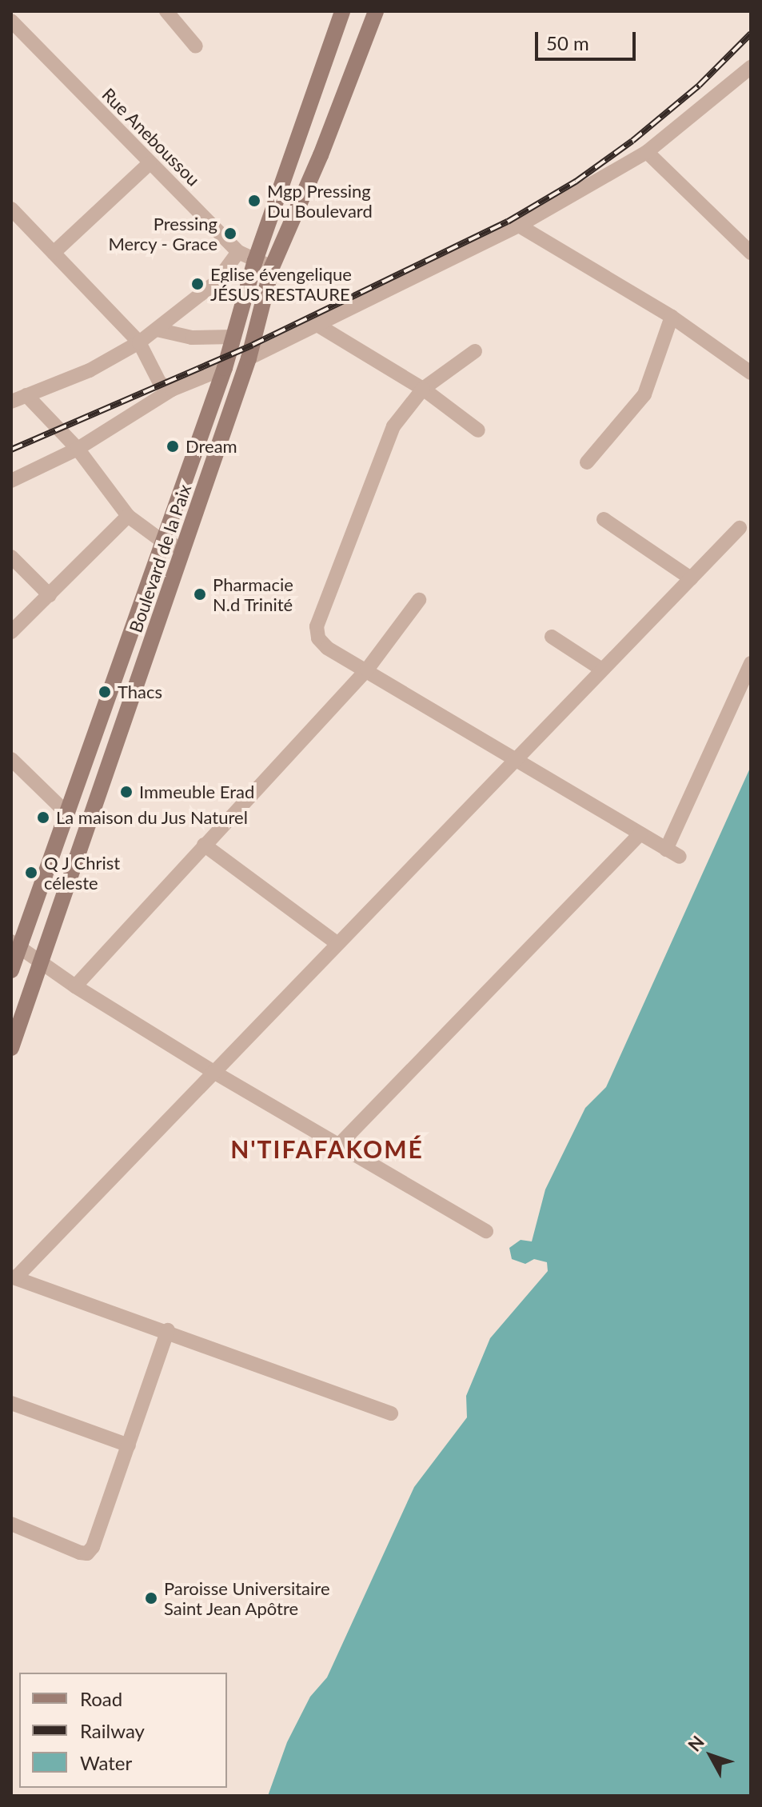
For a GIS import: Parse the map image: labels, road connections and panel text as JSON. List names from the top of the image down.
{
  "streets": {
    "main road": ["Boulevard de la Paix"],
    "street": ["Rue Aneboussou"]
  },
  "crossings": [
    ["Rue Aneboussou", "Boulevard de la Paix"]
  ],
  "districts": ["N'TIFAFAKOMÉ"],
  "places": [
    "Mgp Pressing Du Boulevard",
    "Pressing Mercy - Grace",
    "Eglise évengelique JÉSUS RESTAURE",
    "Dream",
    "Pharmacie N.d Trinité",
    "Thacs",
    "Immeuble Erad",
    "La maison du Jus Naturel",
    "Q J Christ céleste",
    "Paroisse Universitaire Saint Jean Apôtre"
  ],
  "legend": ["Road", "Railway", "Water"],
  "scale_bar": "50 m",
  "north": "top left"
}
